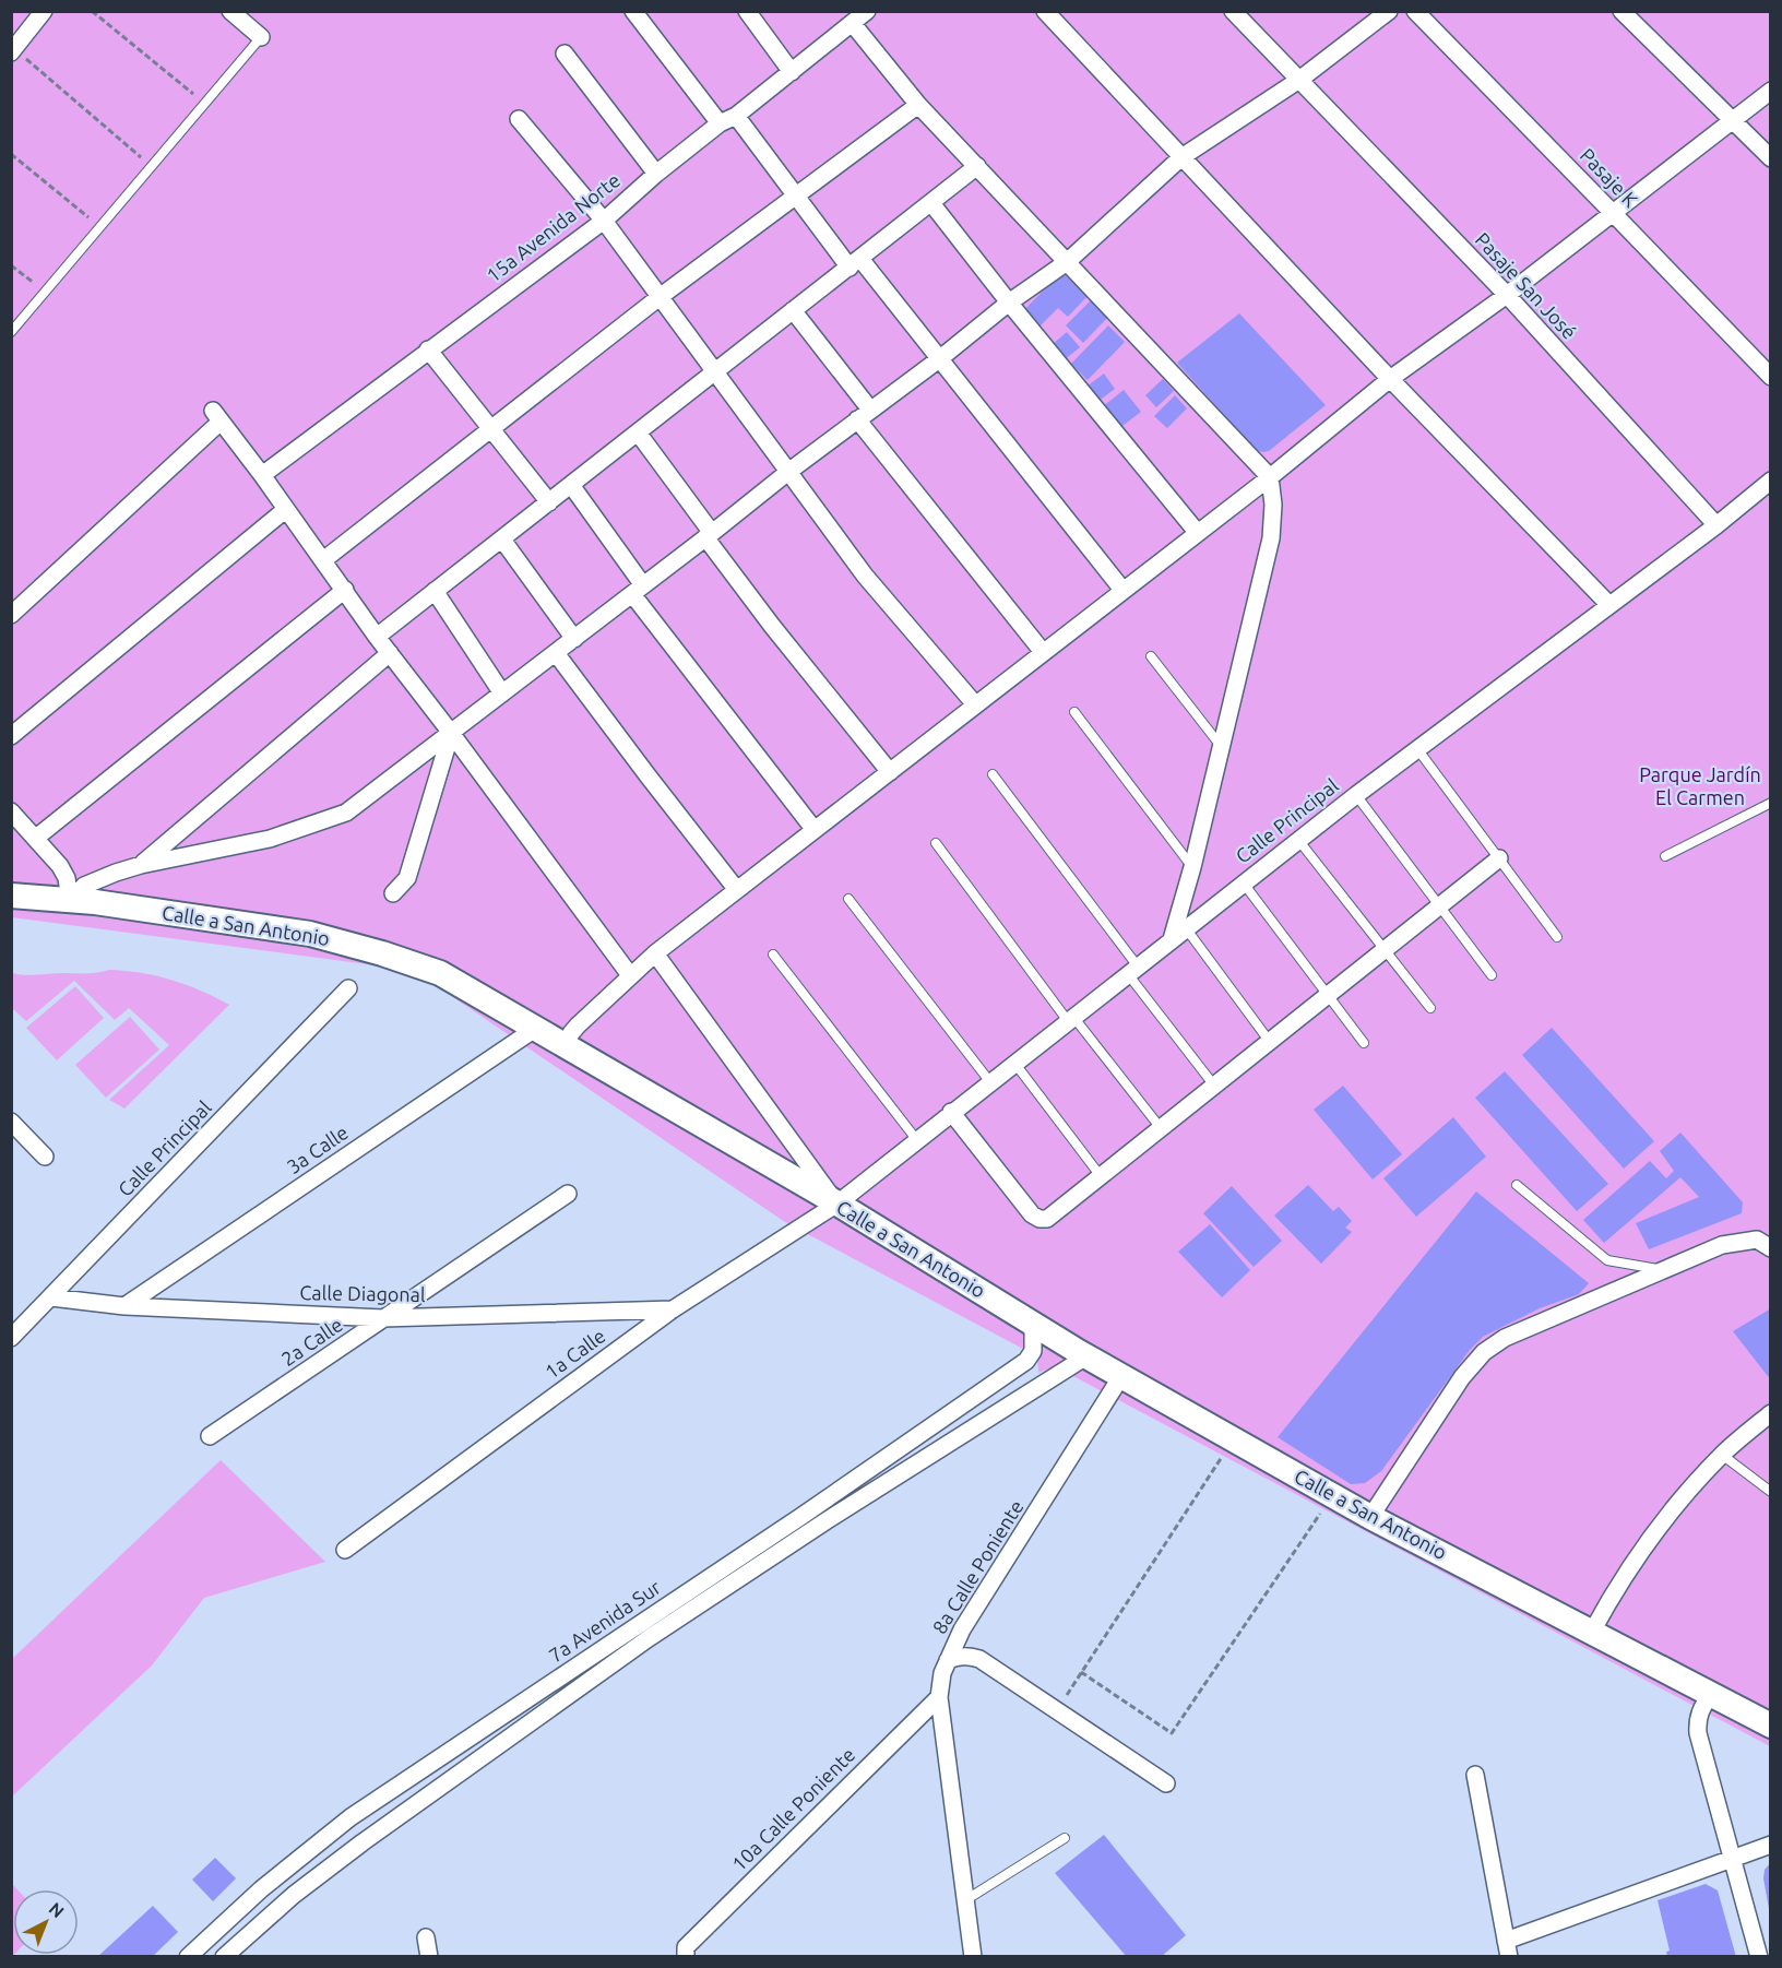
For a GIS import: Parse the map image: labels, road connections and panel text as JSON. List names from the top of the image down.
{
  "streets": {
    "street": [
      "Pasaje K",
      "15a Avenida Norte",
      "Pasaje San José",
      "Calle Principal",
      "Calle a San Antonio",
      "3a Calle",
      "Calle Diagonal",
      "2a Calle",
      "1a Calle",
      "8a Calle Poniente",
      "7a Avenida Sur",
      "10a Calle Poniente"
    ]
  },
  "crossings": [
    ["Pasaje San José", "Calle Principal"],
    ["Calle Principal", "Calle a San Antonio"],
    ["Calle Principal", "Calle Diagonal"],
    ["Calle Principal", "1a Calle"],
    ["Calle a San Antonio", "3a Calle"],
    ["Calle a San Antonio", "1a Calle"],
    ["Calle a San Antonio", "8a Calle Poniente"],
    ["Calle a San Antonio", "7a Avenida Sur"],
    ["3a Calle", "Calle Diagonal"],
    ["Calle Diagonal", "2a Calle"],
    ["Calle Diagonal", "1a Calle"],
    ["8a Calle Poniente", "10a Calle Poniente"]
  ],
  "parks": ["Parque Jardín El Carmen"],
  "north": "top right"
}
